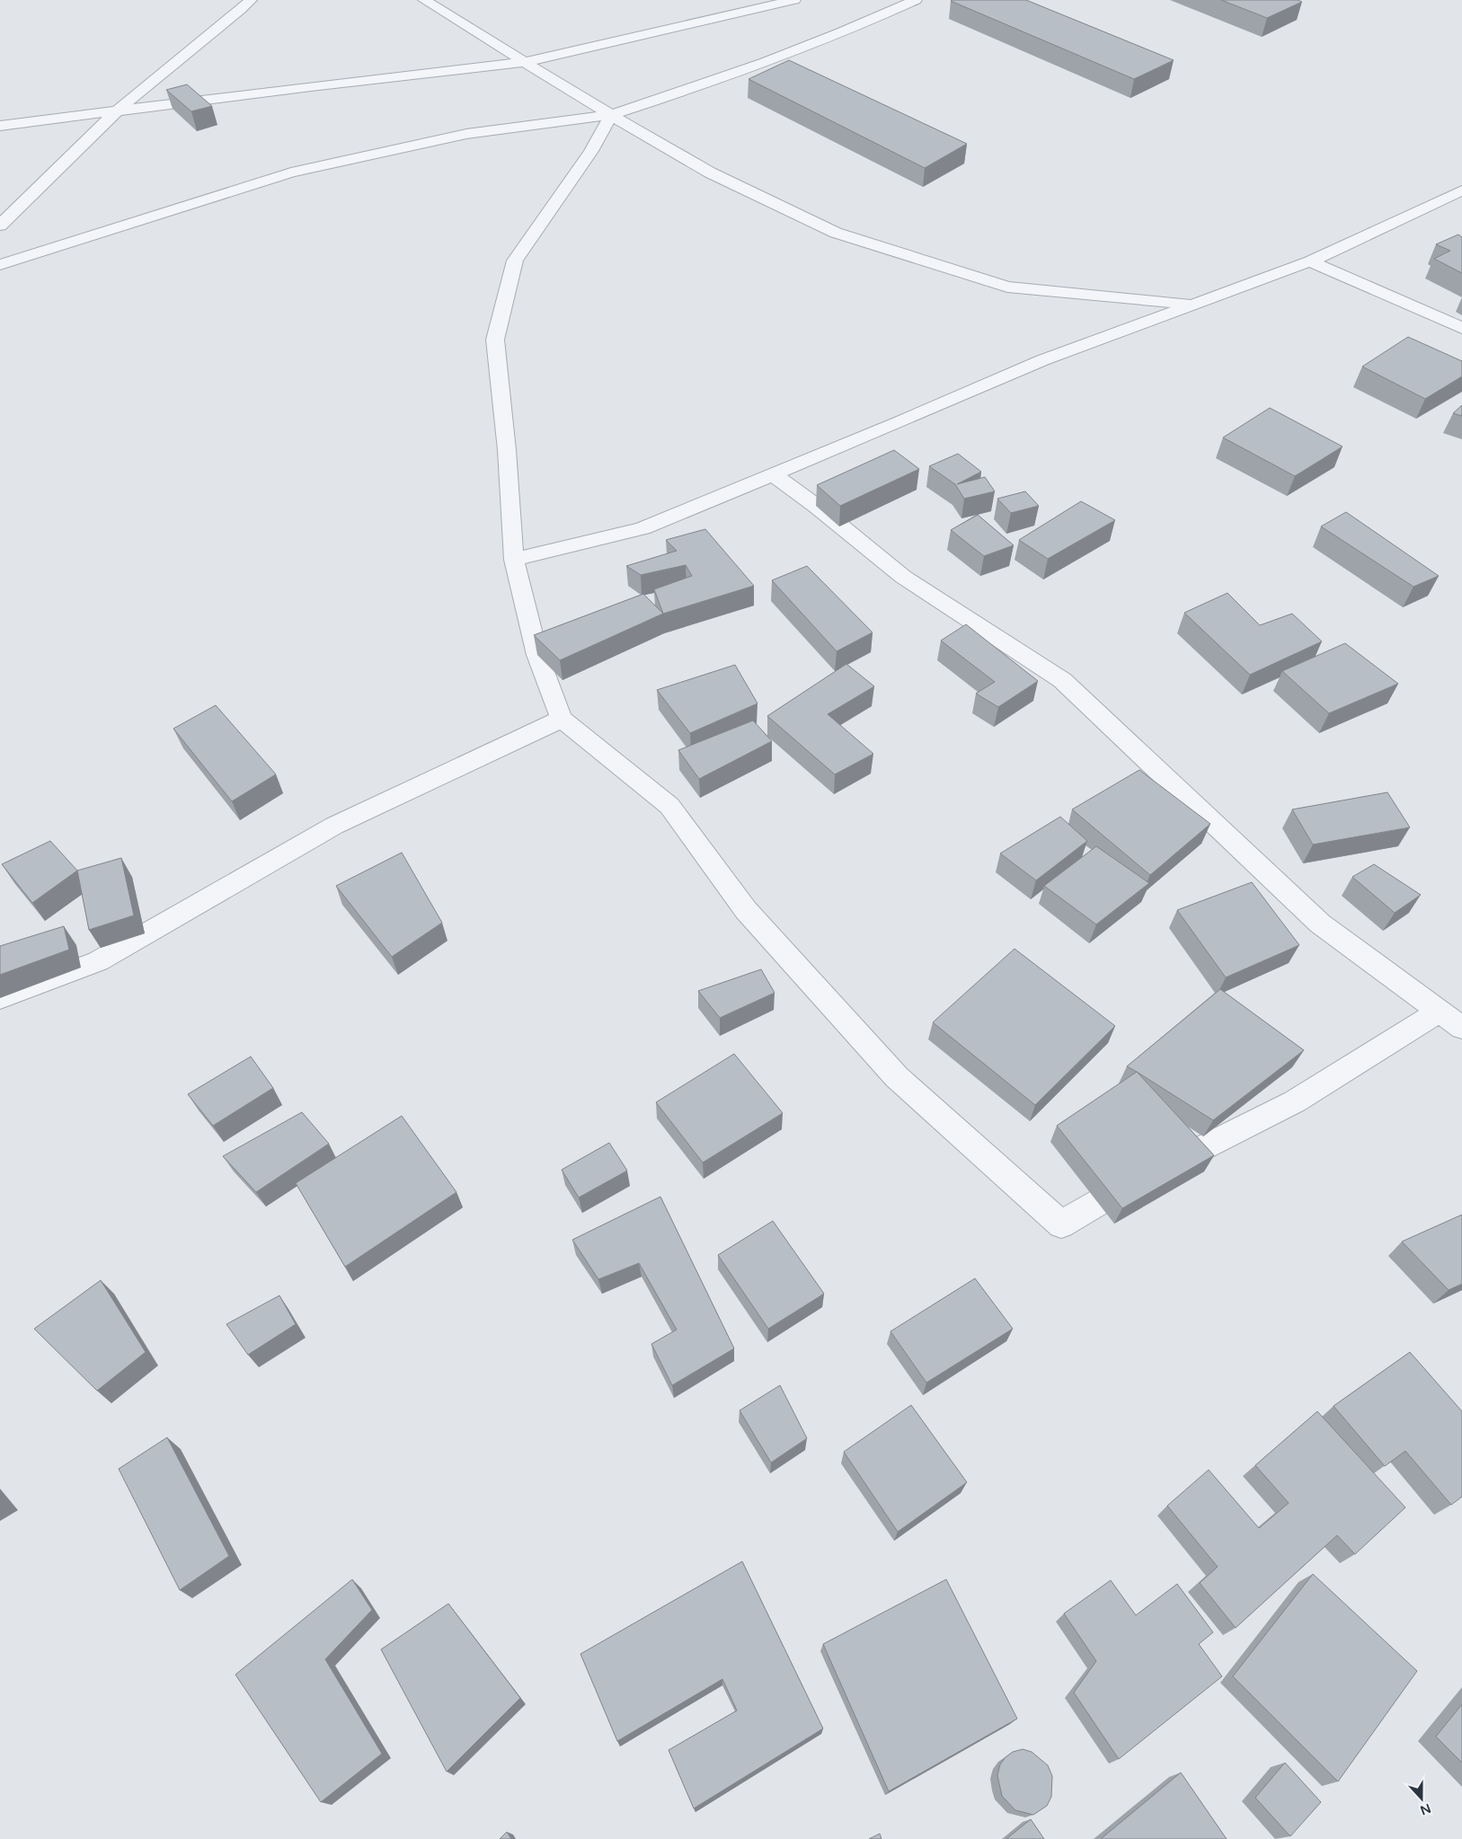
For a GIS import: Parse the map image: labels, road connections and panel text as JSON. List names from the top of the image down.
{
  "north": "bottom"
}
